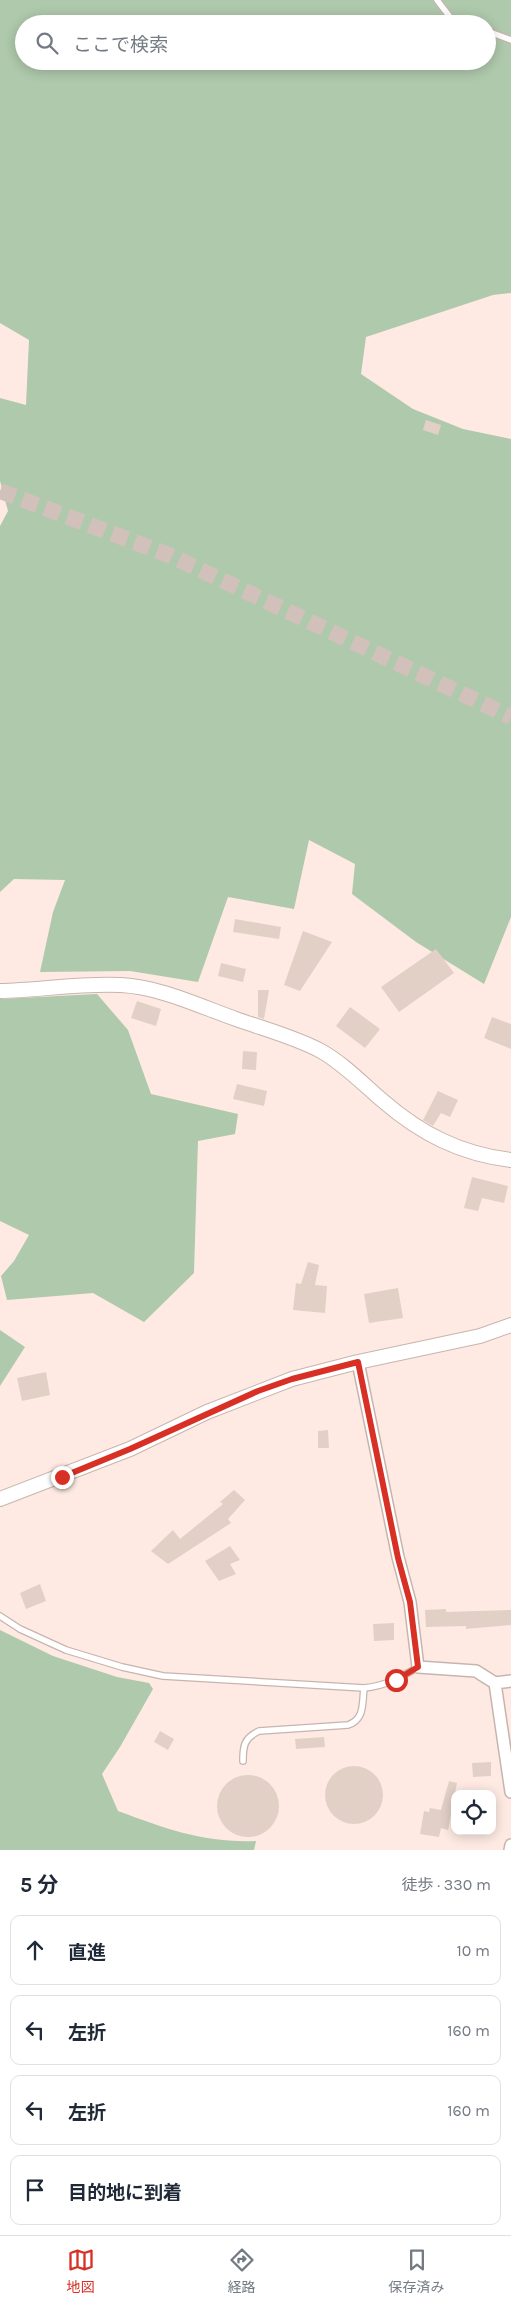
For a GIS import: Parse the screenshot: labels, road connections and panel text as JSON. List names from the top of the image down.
{
  "page": {
    "search": "ここで検索",
    "heading": ["5 分", "徒歩 · 330 m"],
    "list": [
      ["直進", "10 m"],
      ["左折", "160 m"],
      ["左折", "160 m"],
      "目的地に到着"
    ],
    "nav": ["地図", "経路", "保存済み"]
  }
}
